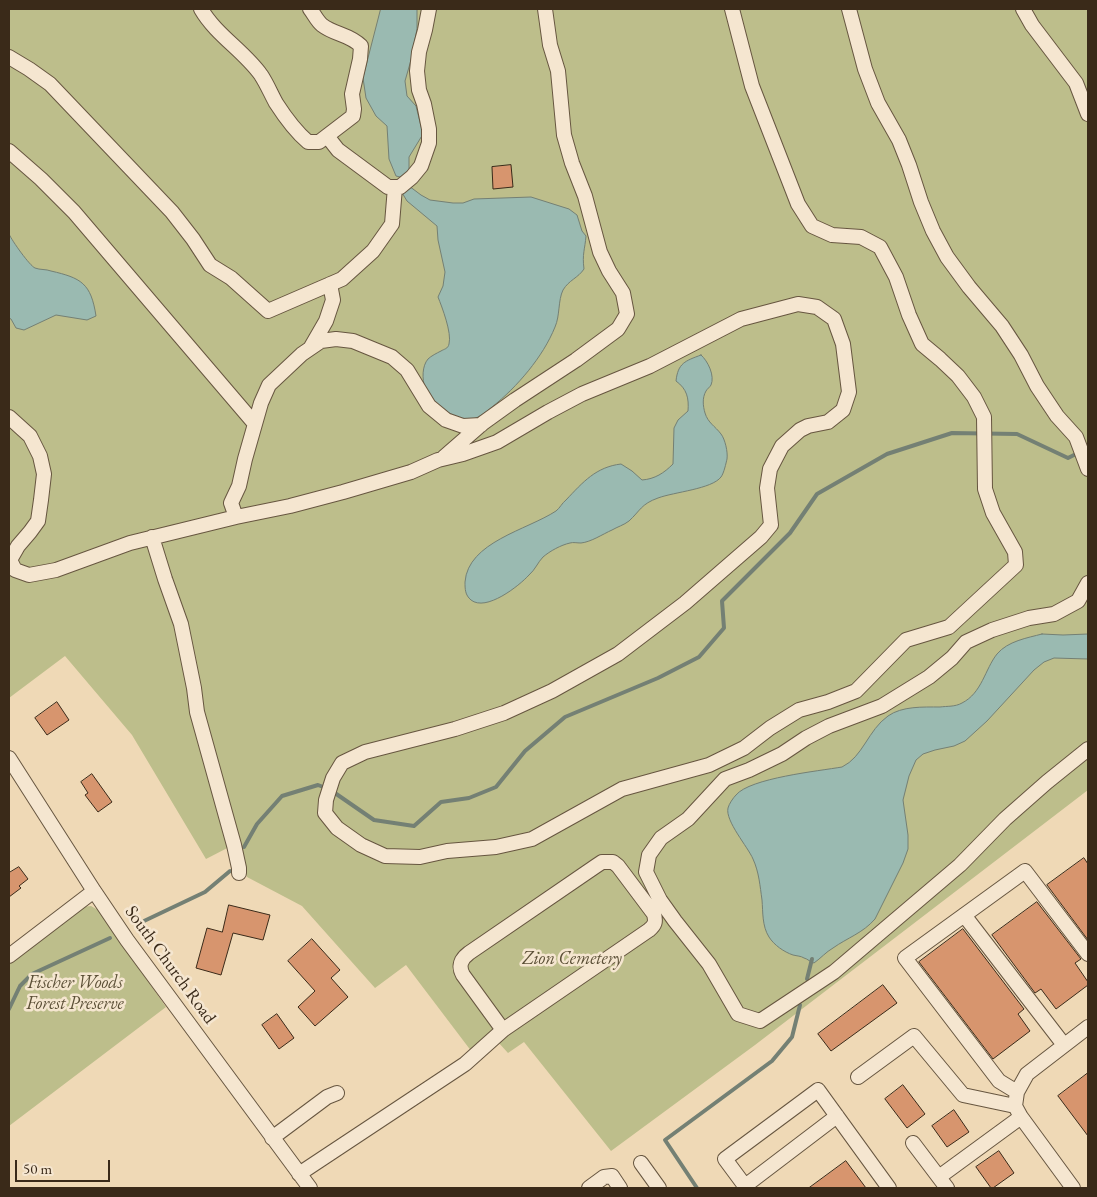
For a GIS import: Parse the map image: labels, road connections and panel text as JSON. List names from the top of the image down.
{
  "streets": {
    "street": ["South Church Road"]
  },
  "parks": ["Zion Cemetery", "Fischer Woods Forest Preserve"],
  "scale_bar": "50 m"
}
